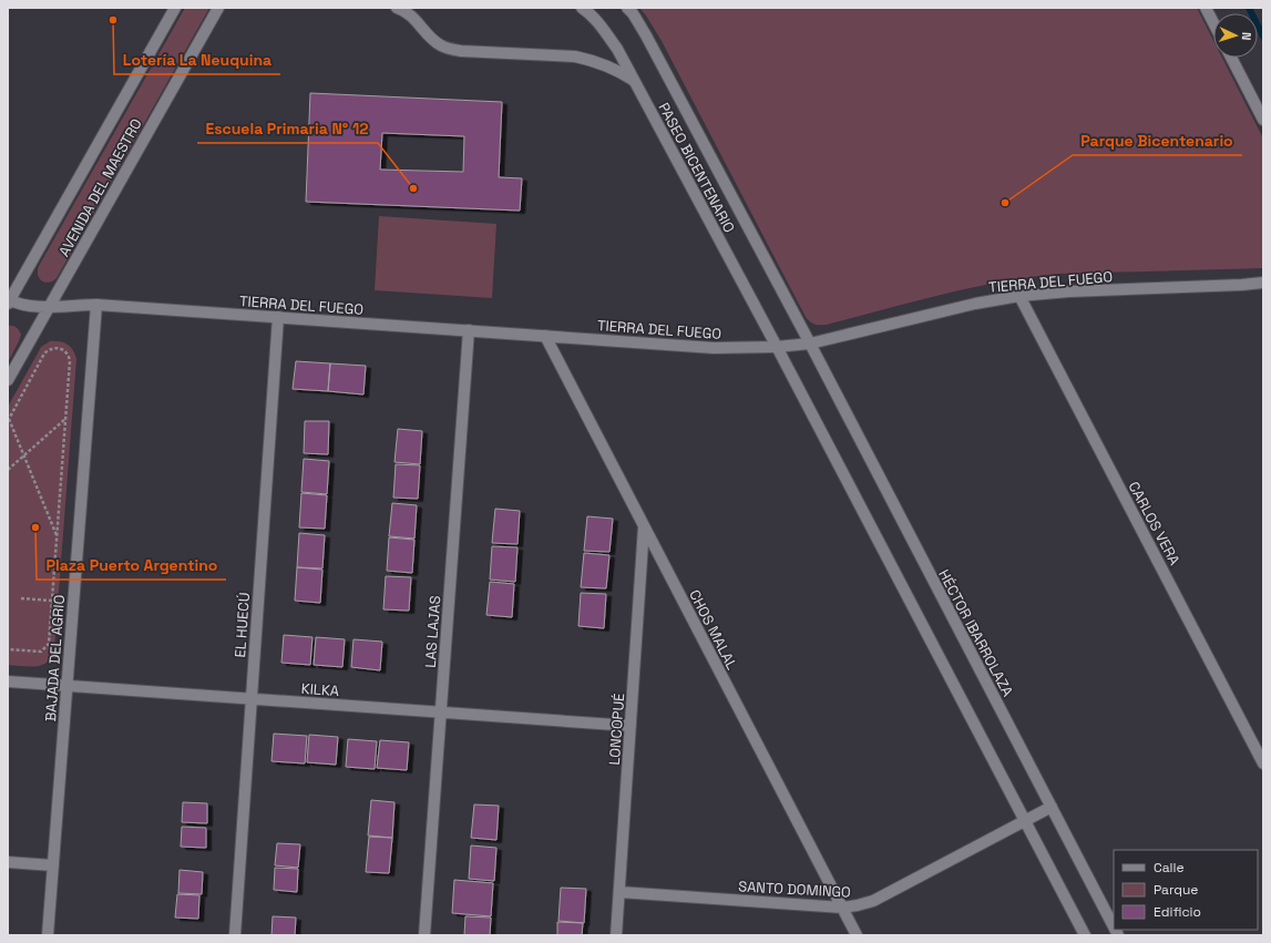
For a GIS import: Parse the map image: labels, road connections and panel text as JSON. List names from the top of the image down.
{
  "streets": {
    "street": [
      "PASEO BICENTENARIO",
      "AVENIDA DEL MAESTRO",
      "TIERRA DEL FUEGO",
      "CARLOS VERA",
      "EL HUECÚ",
      "CHOS MALAL",
      "LAS LAJAS",
      "HÉCTOR IBARROLAZA",
      "BAJADA DEL AGRIO",
      "KILKA",
      "LONCOPUÉ",
      "SANTO DOMINGO"
    ]
  },
  "crossings": [
    ["PASEO BICENTENARIO", "TIERRA DEL FUEGO"],
    ["PASEO BICENTENARIO", "HÉCTOR IBARROLAZA"],
    ["AVENIDA DEL MAESTRO", "TIERRA DEL FUEGO"],
    ["TIERRA DEL FUEGO", "CARLOS VERA"],
    ["TIERRA DEL FUEGO", "EL HUECÚ"],
    ["TIERRA DEL FUEGO", "CHOS MALAL"],
    ["TIERRA DEL FUEGO", "LAS LAJAS"],
    ["TIERRA DEL FUEGO", "HÉCTOR IBARROLAZA"],
    ["TIERRA DEL FUEGO", "BAJADA DEL AGRIO"],
    ["EL HUECÚ", "KILKA"],
    ["CHOS MALAL", "LONCOPUÉ"],
    ["CHOS MALAL", "SANTO DOMINGO"],
    ["LAS LAJAS", "KILKA"],
    ["HÉCTOR IBARROLAZA", "SANTO DOMINGO"],
    ["BAJADA DEL AGRIO", "KILKA"],
    ["KILKA", "LONCOPUÉ"],
    ["LONCOPUÉ", "SANTO DOMINGO"]
  ],
  "places": [
    "Lotería La Neuquina",
    "Escuela Primaria N° 12",
    "Parque Bicentenario",
    "Plaza Puerto Argentino"
  ],
  "legend": ["Calle", "Parque", "Edificio"],
  "north": "right"
}
